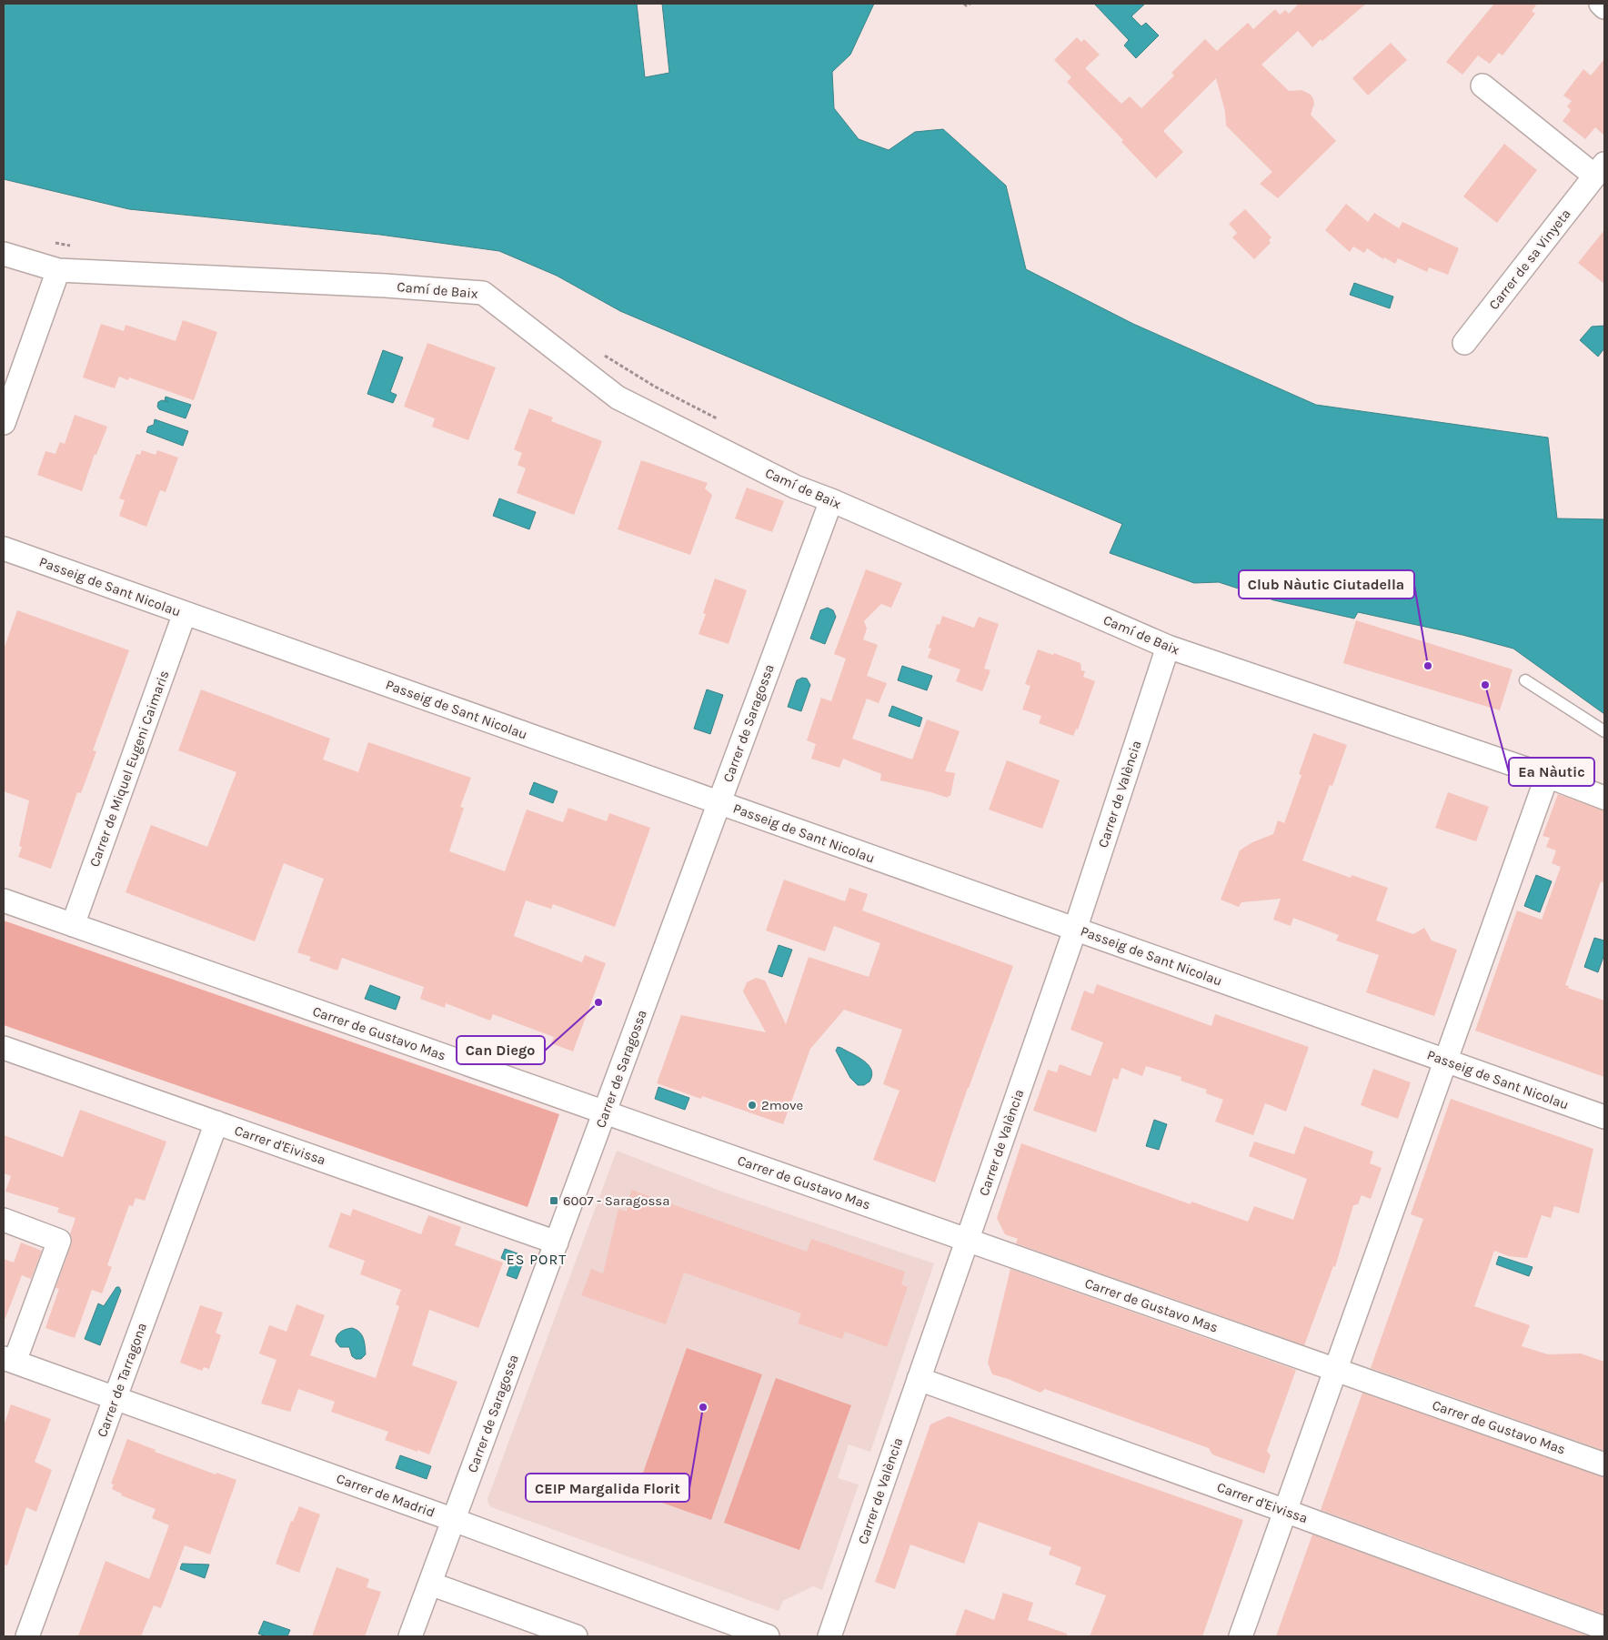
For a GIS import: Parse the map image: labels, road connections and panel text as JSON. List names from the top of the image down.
{
  "streets": {
    "street": [
      "Carrer de sa Vinyeta",
      "Camí de Baix",
      "Passeig de Sant Nicolau",
      "Carrer de Saragossa",
      "Carrer de Miquel Eugeni Caimaris",
      "Carrer de València",
      "Carrer de Gustavo Mas",
      "Carrer d'Eivissa",
      "Carrer de Tarragona",
      "Carrer de Madrid"
    ]
  },
  "crossings": [
    ["Camí de Baix", "Carrer de Saragossa"],
    ["Camí de Baix", "Carrer de València"],
    ["Passeig de Sant Nicolau", "Carrer de Saragossa"],
    ["Passeig de Sant Nicolau", "Carrer de Miquel Eugeni Caimaris"],
    ["Passeig de Sant Nicolau", "Carrer de València"],
    ["Carrer de Saragossa", "Carrer de Gustavo Mas"],
    ["Carrer de Saragossa", "Carrer d'Eivissa"],
    ["Carrer de Saragossa", "Carrer de Madrid"],
    ["Carrer de Miquel Eugeni Caimaris", "Carrer de Gustavo Mas"],
    ["Carrer de València", "Carrer de Gustavo Mas"],
    ["Carrer de València", "Carrer d'Eivissa"],
    ["Carrer d'Eivissa", "Carrer de Tarragona"],
    ["Carrer de Tarragona", "Carrer de Madrid"]
  ],
  "districts": ["ES PORT"],
  "places": {
    "other": [
      "Club Nàutic Ciutadella",
      "Ea Nàutic",
      "Can Diego",
      "2move",
      "CEIP Margalida Florit"
    ],
    "transit": ["6007 - Saragossa"]
  }
}
